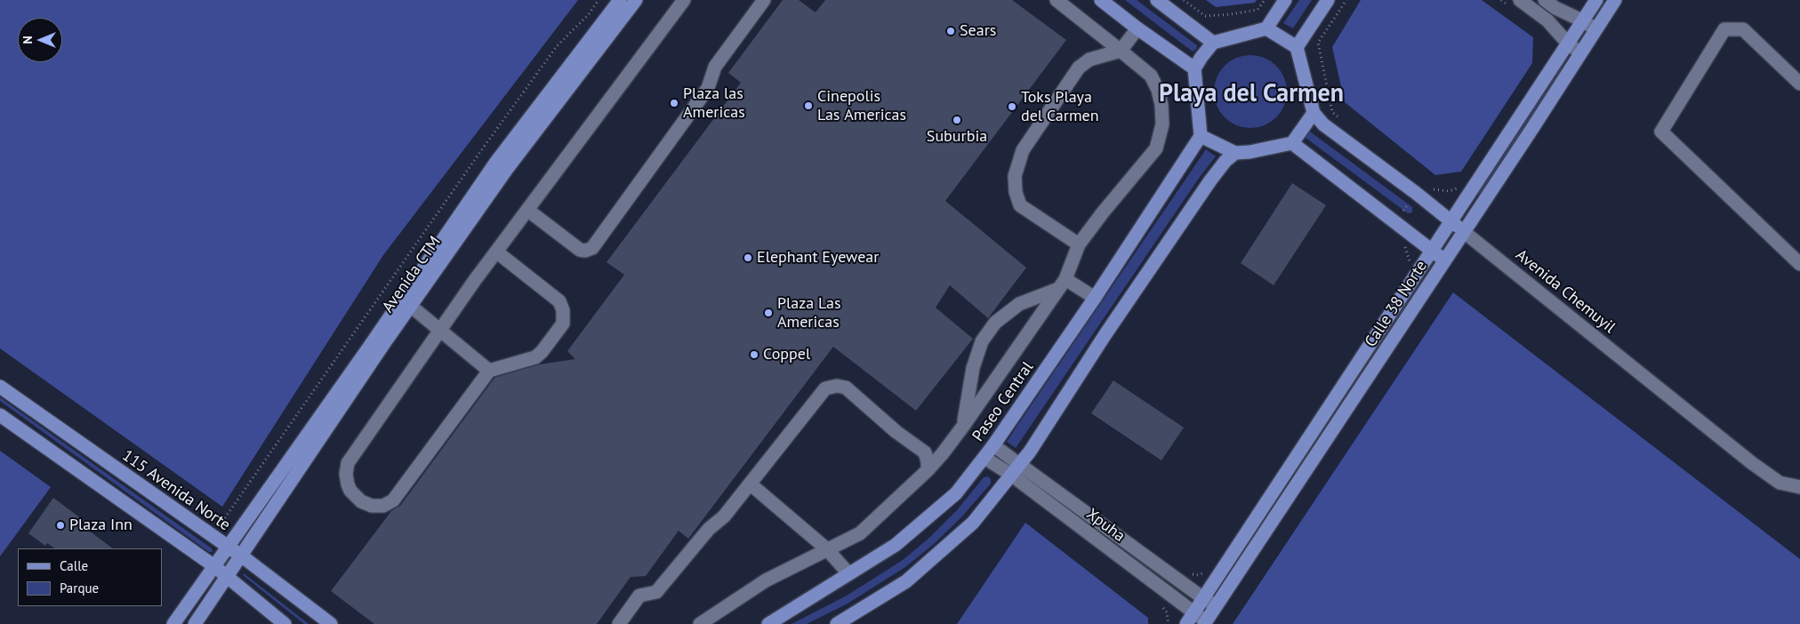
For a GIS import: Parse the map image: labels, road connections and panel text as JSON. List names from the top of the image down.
{
  "streets": {
    "main road": [
      "Avenida CTM",
      "Avenida Chemuyil",
      "Calle 38 Norte",
      "Paseo Central",
      "115 Avenida Norte"
    ],
    "street": ["Xpuha"]
  },
  "crossings": [
    ["Avenida CTM", "115 Avenida Norte"],
    ["Avenida Chemuyil", "Calle 38 Norte"],
    ["Avenida Chemuyil", "Paseo Central"],
    ["Calle 38 Norte", "Xpuha"],
    ["Paseo Central", "Xpuha"]
  ],
  "districts": ["Playa del Carmen"],
  "places": [
    "Sears",
    "Plaza las Americas",
    "Cinepolis Las Americas",
    "Toks Playa del Carmen",
    "Suburbia",
    "Elephant Eyewear",
    "Plaza Las Americas",
    "Coppel",
    "Plaza Inn"
  ],
  "legend": ["Calle", "Parque"],
  "north": "left"
}
